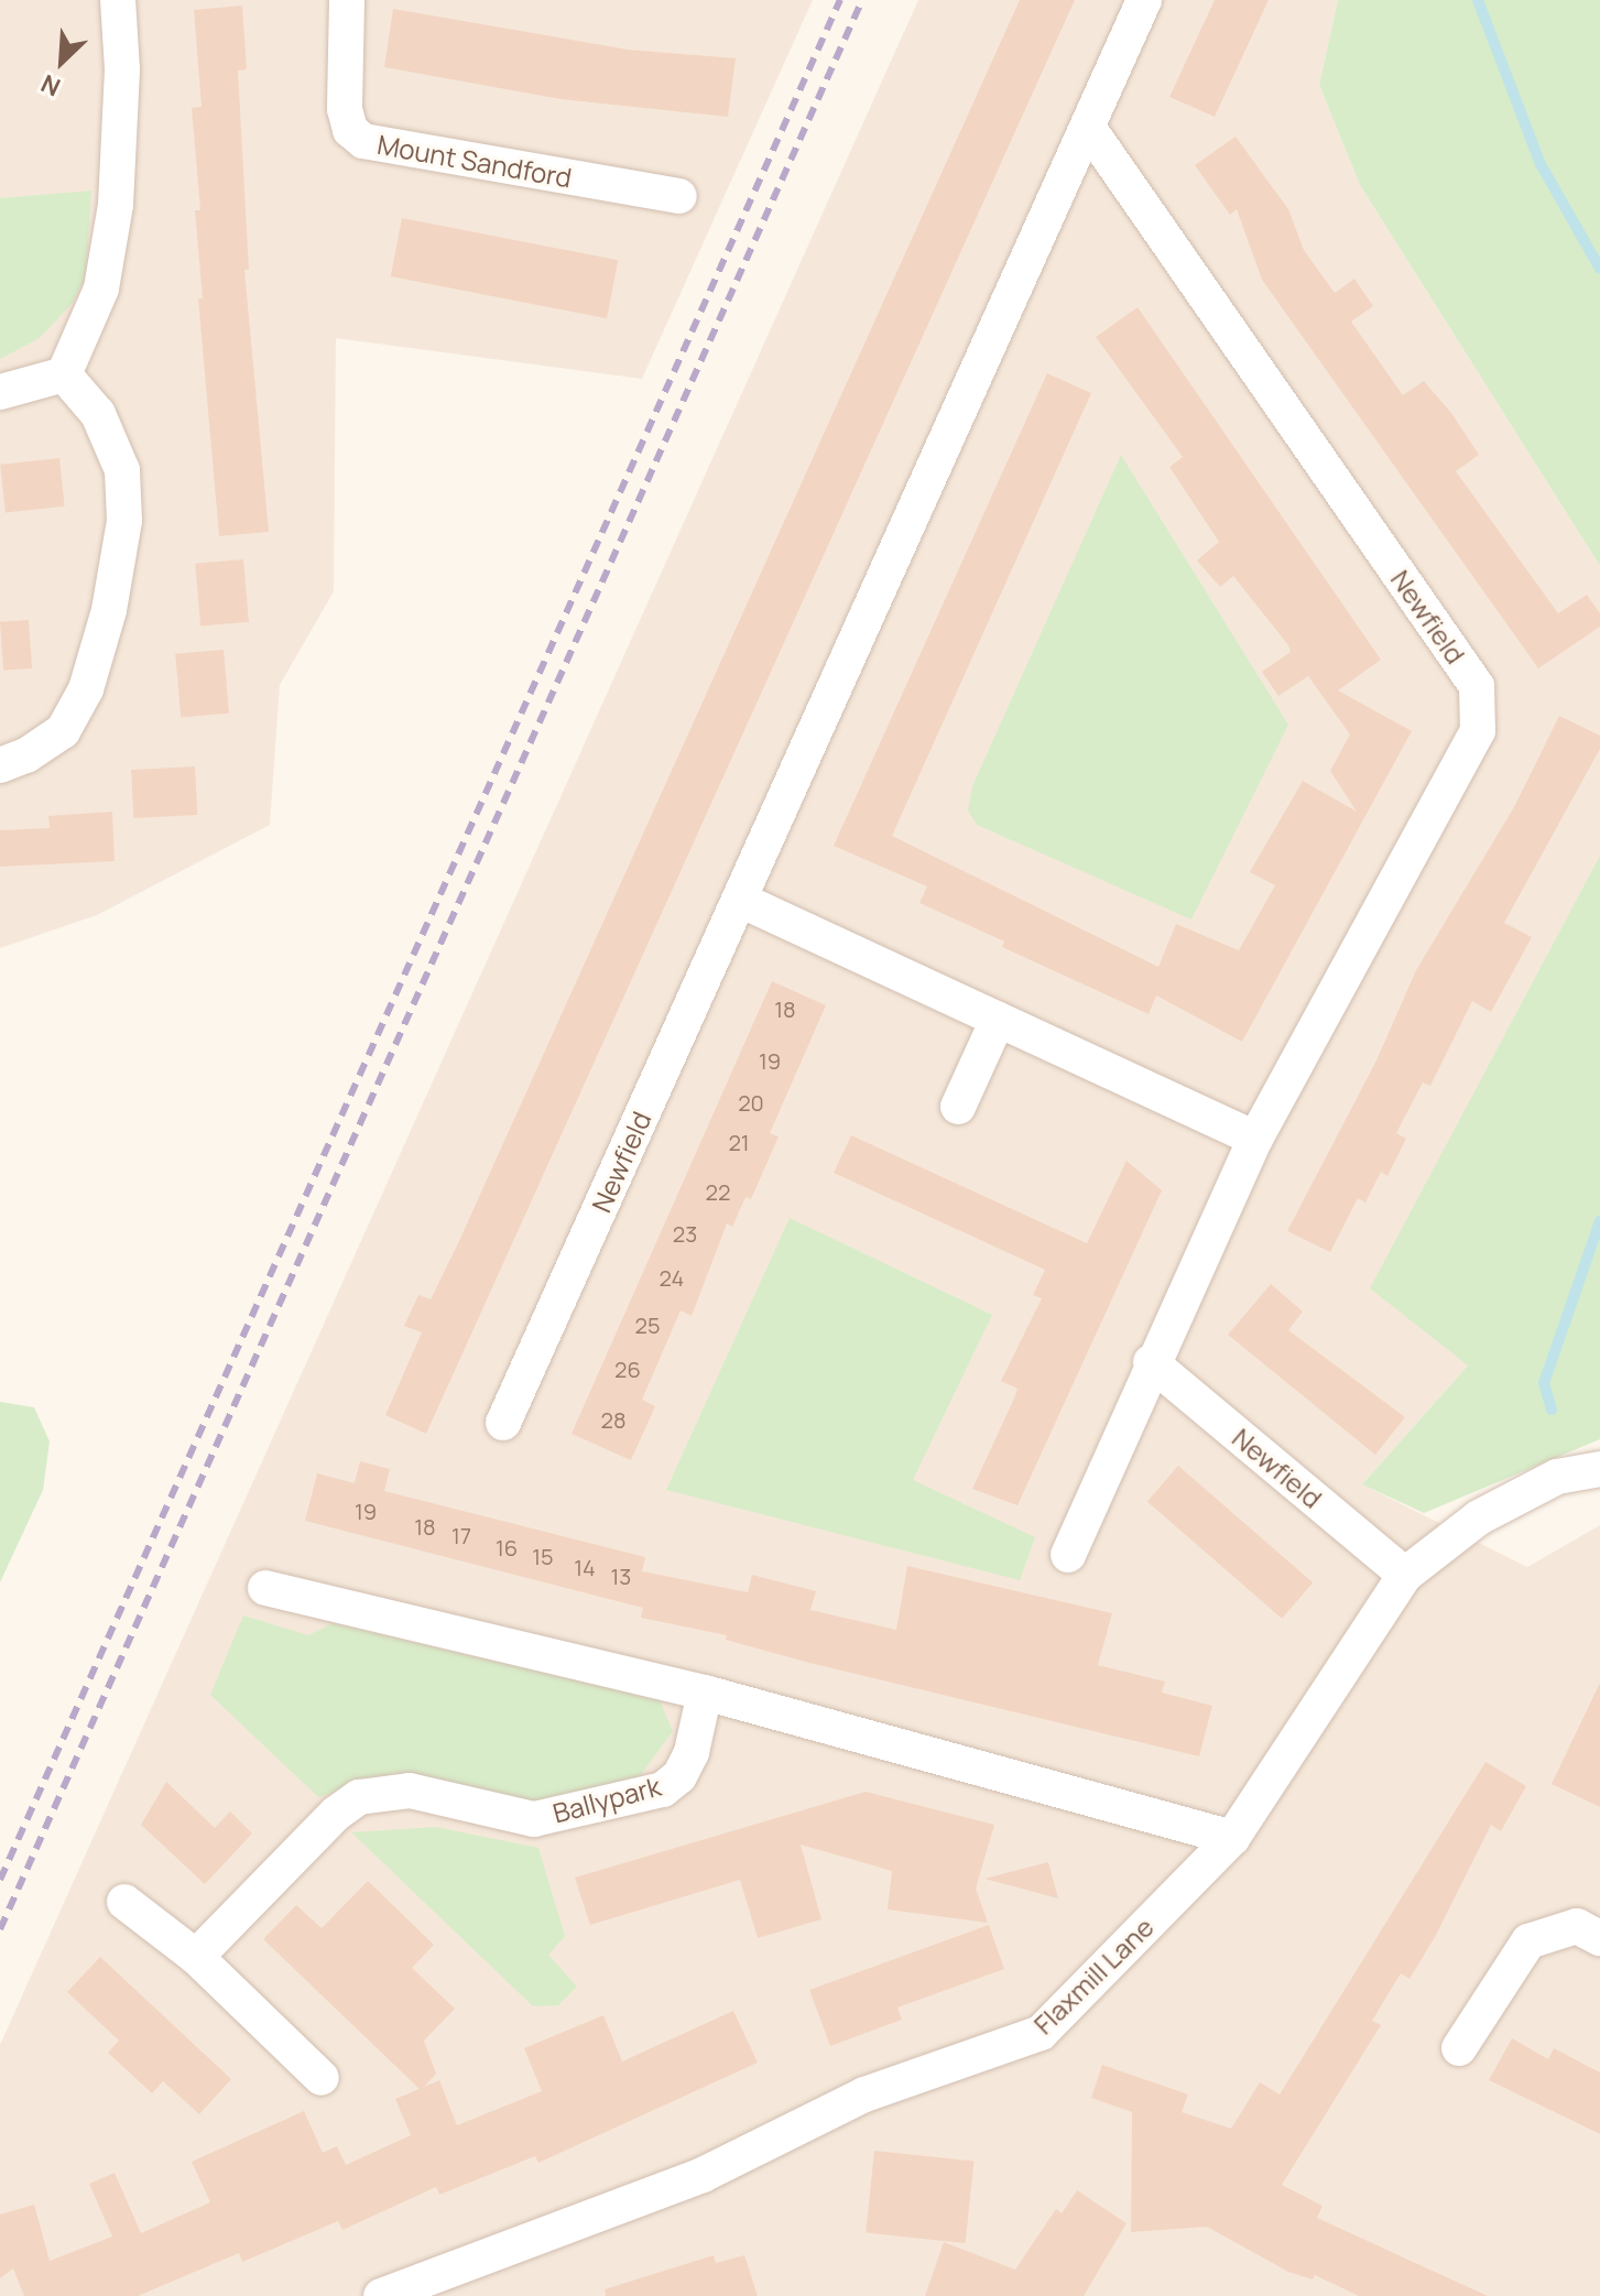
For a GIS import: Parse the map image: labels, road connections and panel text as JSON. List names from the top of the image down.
{
  "streets": {
    "street": [
      "Mount Sandford",
      "Newfield",
      "Ballypark",
      "Flaxmill Lane"
    ]
  },
  "crossings": [
    ["Newfield", "Flaxmill Lane"]
  ],
  "house_numbers": [
    "18",
    "19",
    "20",
    "21",
    "22",
    "23",
    "24",
    "25",
    "26",
    "28",
    "19",
    "18",
    "17",
    "16",
    "15",
    "14",
    "13"
  ],
  "north": "bottom left"
}
